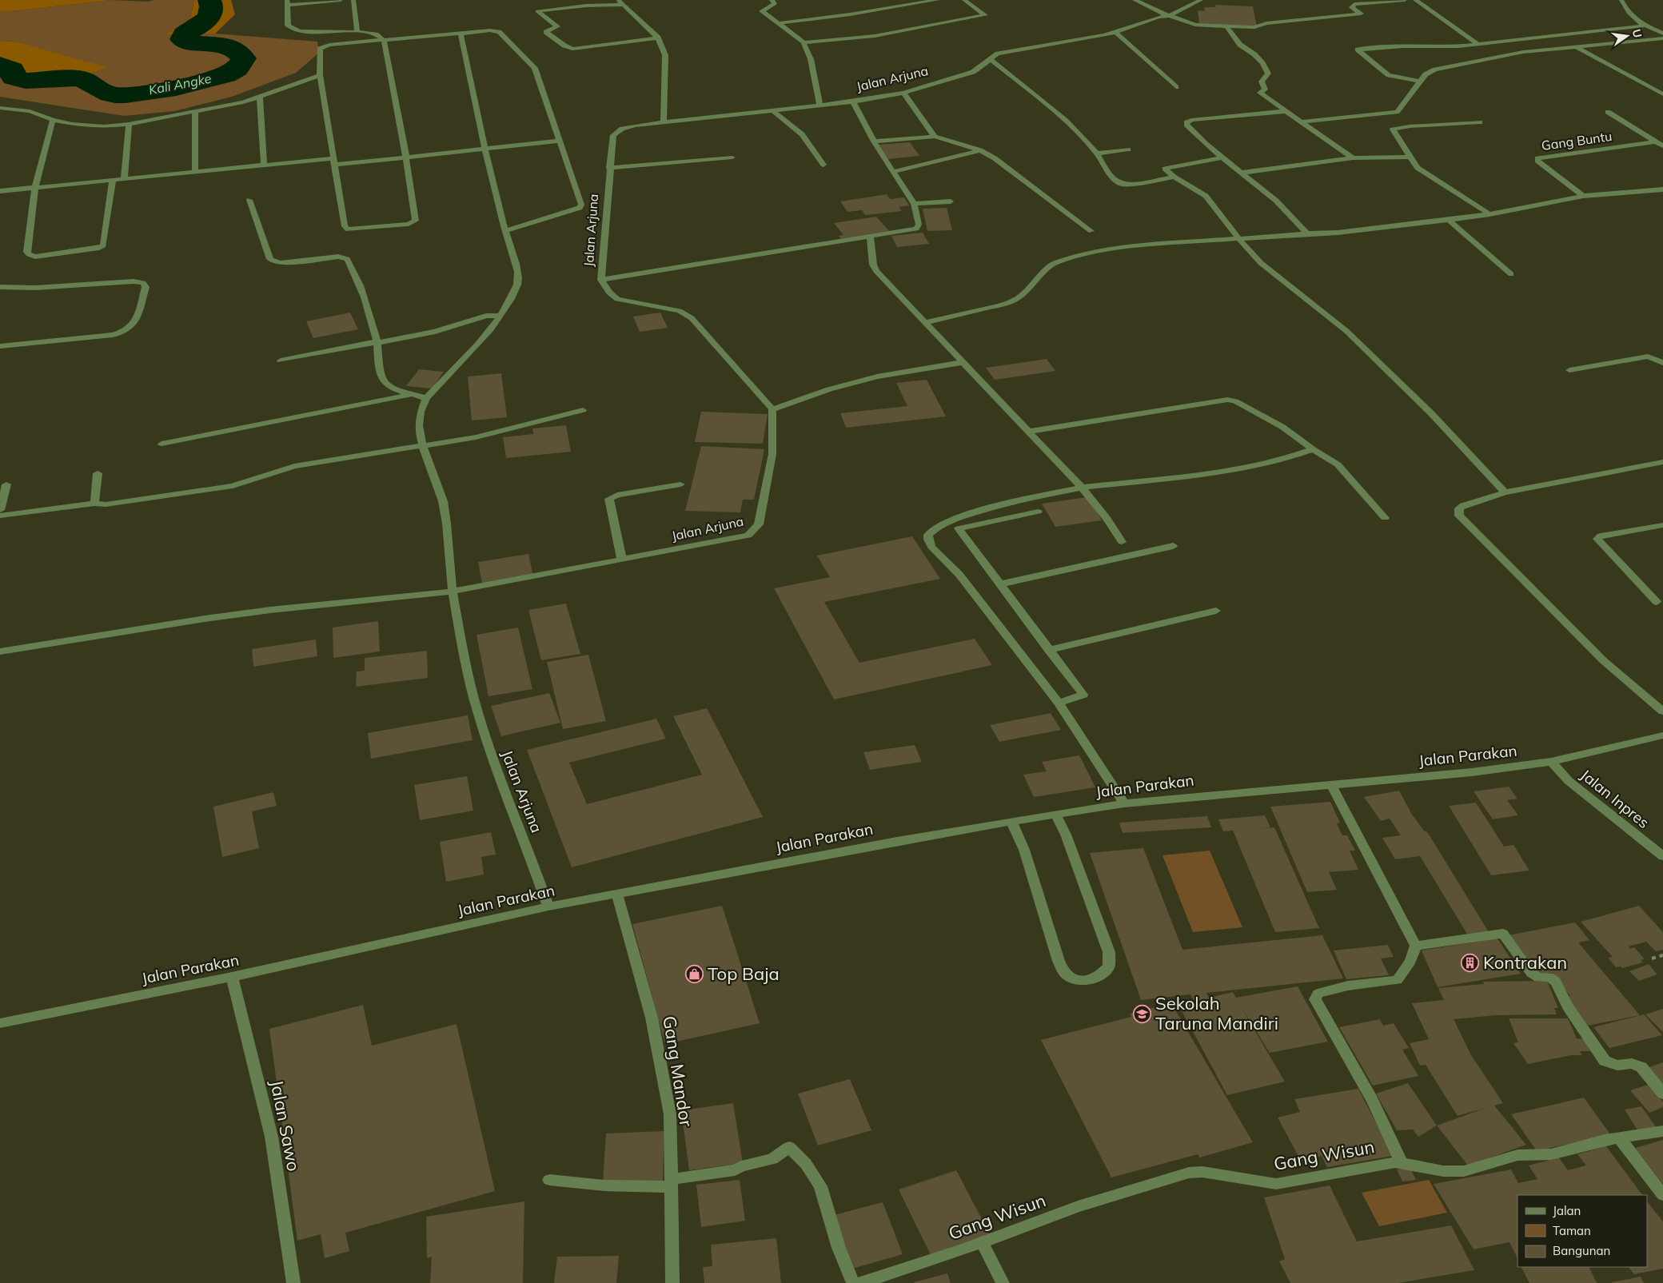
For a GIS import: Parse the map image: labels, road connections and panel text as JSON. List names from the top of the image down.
{
  "streets": {
    "street": [
      "Jalan Arjuna",
      "Gang Buntu",
      "Jalan Parakan",
      "Jalan Inpres",
      "Gang Mandor",
      "Jalan Sawo",
      "Gang Wisun"
    ]
  },
  "crossings": [
    ["Jalan Arjuna", "Jalan Parakan"],
    ["Jalan Parakan", "Jalan Inpres"],
    ["Jalan Parakan", "Gang Mandor"],
    ["Jalan Parakan", "Jalan Sawo"]
  ],
  "water": ["Kali Angke"],
  "places": {
    "building": ["Kontrakan"],
    "shop": ["Top Baja"],
    "school or university": ["Sekolah Taruna Mandiri"]
  },
  "legend": ["Jalan", "Taman", "Bangunan"],
  "north": "right"
}
